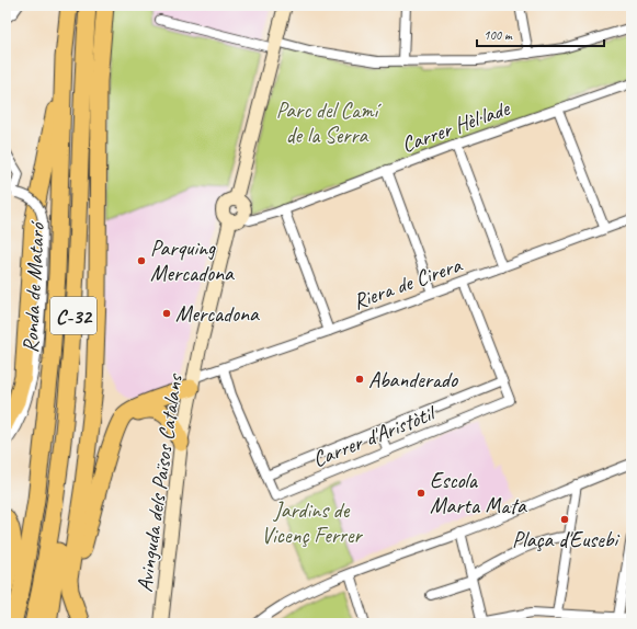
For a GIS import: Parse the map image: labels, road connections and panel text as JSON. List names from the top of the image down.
{
  "streets": {
    "highway": ["Ronda de Mataró", "C-32"],
    "street": [
      "Carrer Hèl·lade",
      "Riera de Cirera",
      "Carrer d'Aristòtil",
      "Avinguda dels Països Catalans"
    ]
  },
  "crossings": [
    ["Carrer Hèl·lade", "Avinguda dels Països Catalans"],
    ["Riera de Cirera", "Carrer d'Aristòtil"],
    ["Riera de Cirera", "Avinguda dels Països Catalans"]
  ],
  "parks": ["Parc del Camí de la Serra", "Jardins de Vicenç Ferrer"],
  "places": [
    "Parquing Mercadona",
    "Mercadona",
    "Abanderado",
    "Escola Marta Mata",
    "Plaça d'Eusebi"
  ],
  "scale_bar": "100 m"
}
